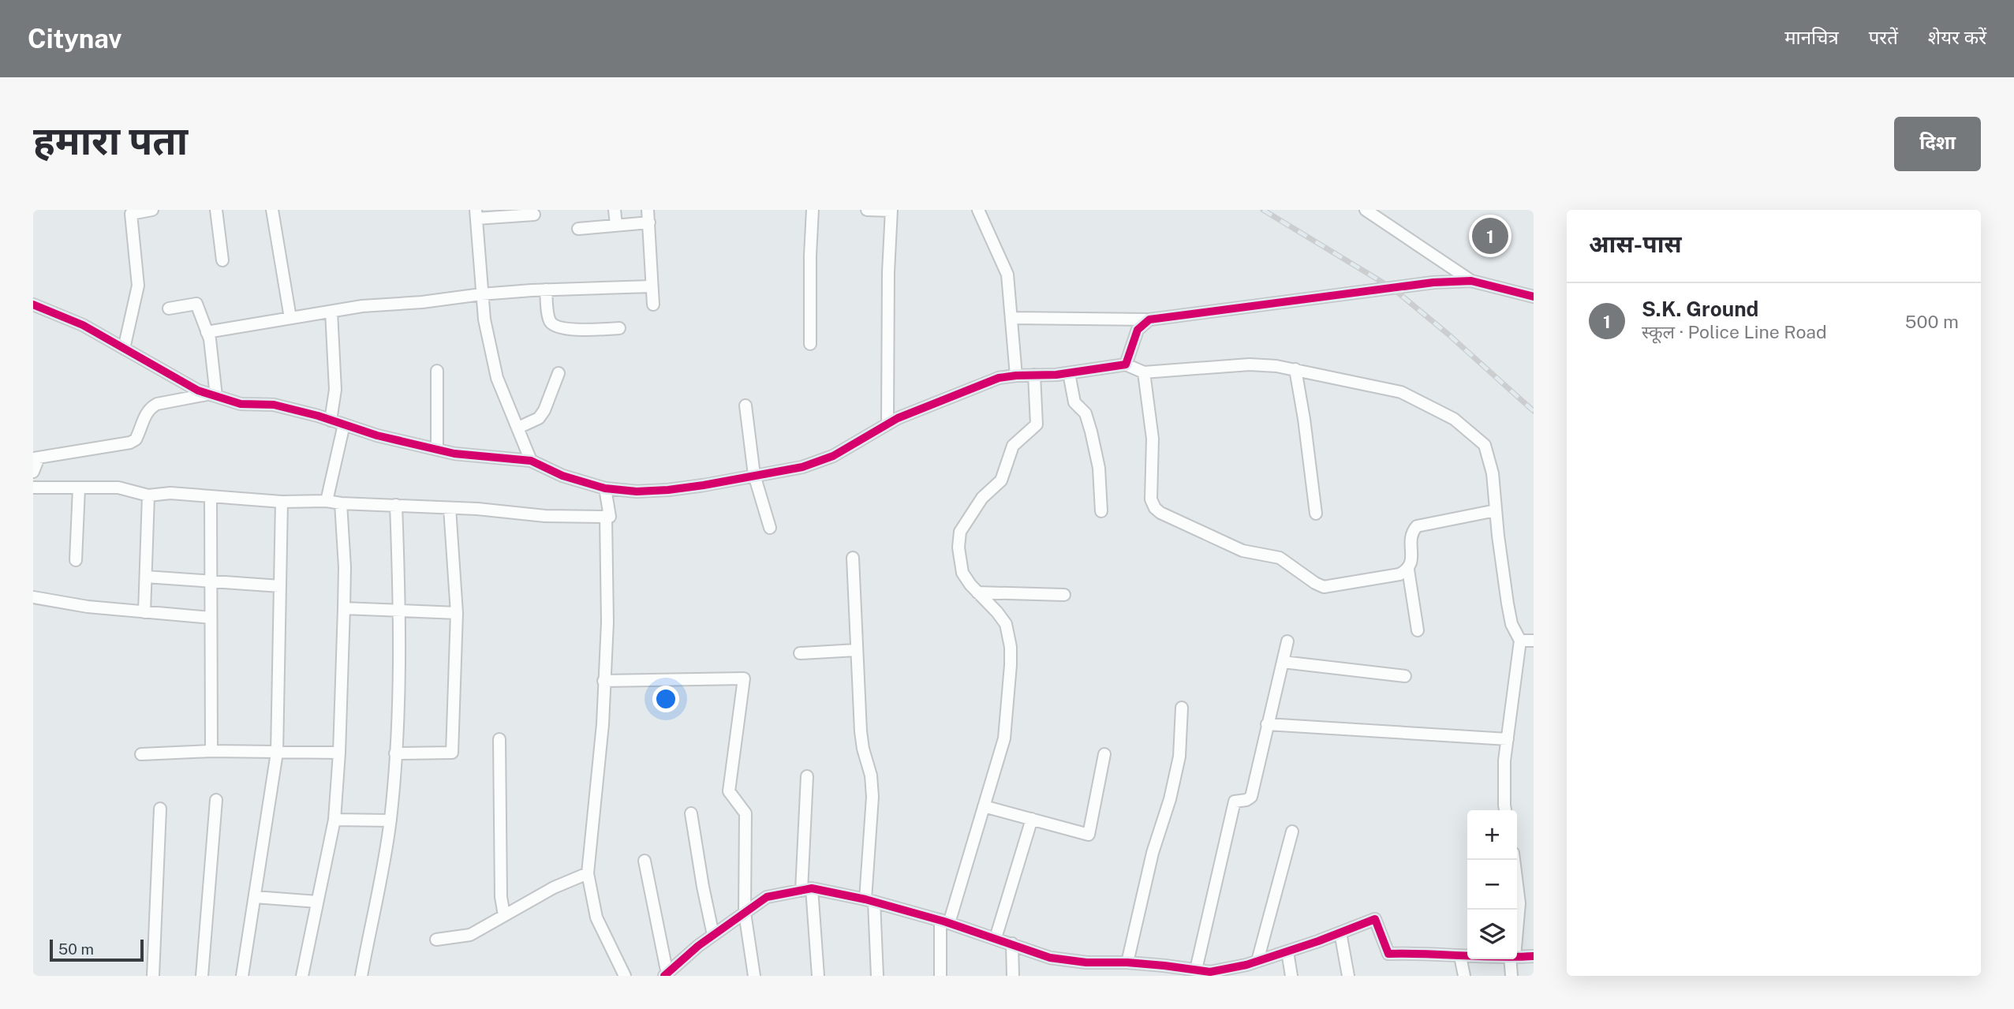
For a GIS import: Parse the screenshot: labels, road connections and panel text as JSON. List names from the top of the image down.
{
  "scale_bar": "50 m",
  "page": {
    "header": "Citynav",
    "nav": ["मानचित्र", "परतें", "शेयर करें"],
    "buttons": "दिशा",
    "title": "हमारा पता",
    "heading": "आस-पास",
    "pins": "1",
    "list": [
      {
        "mark": "1",
        "name": "S.K. Ground",
        "note": "स्कूल · Police Line Road",
        "value": "500 m"
      }
    ],
    "map_buttons": ["+", "−"],
    "scale": "50 m"
  }
}
